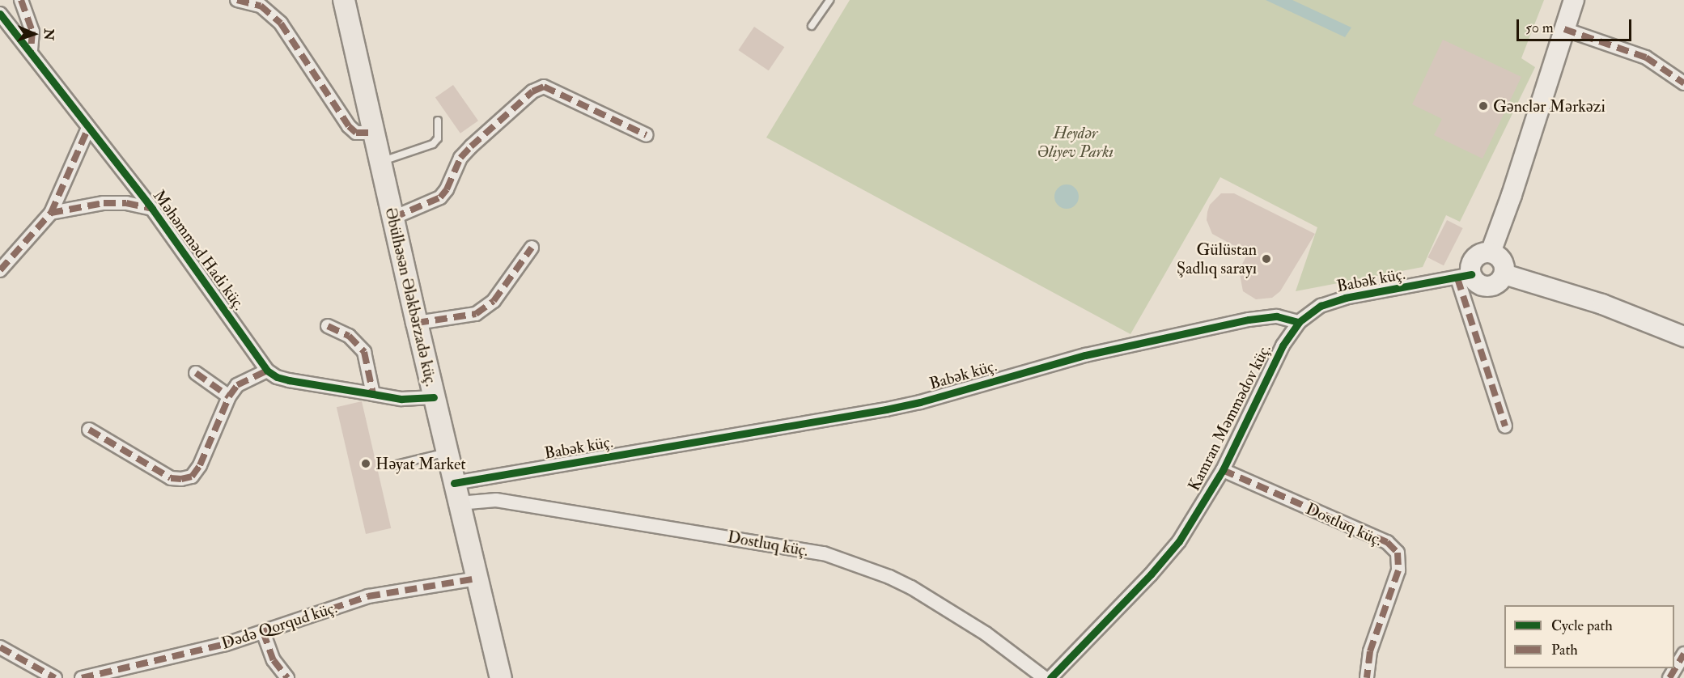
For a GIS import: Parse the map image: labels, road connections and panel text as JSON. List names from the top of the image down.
{
  "streets": {
    "main road": ["Əbülhəsən Ələkbərzadə küç."],
    "street": [
      "Məhəmməd Hadi küç.",
      "Babək küç.",
      "Kamran Məmmədov küç.",
      "Dostluq küç.",
      "Dədə Qorqud küç."
    ]
  },
  "crossings": [
    ["Babək küç.", "Əbülhəsən Ələkbərzadə küç."],
    ["Babək küç.", "Kamran Məmmədov küç."],
    ["Əbülhəsən Ələkbərzadə küç.", "Dostluq küç."],
    ["Əbülhəsən Ələkbərzadə küç.", "Dədə Qorqud küç."],
    ["Kamran Məmmədov küç.", "Dostluq küç."]
  ],
  "parks": ["Heydər Əliyev Parkı"],
  "places": ["Gənclər Mərkəzi", "Gülüstan Şadlıq sarayı", "Həyat Market"],
  "legend": ["Cycle path", "Path"],
  "scale_bar": "50 m",
  "north": "right"
}
